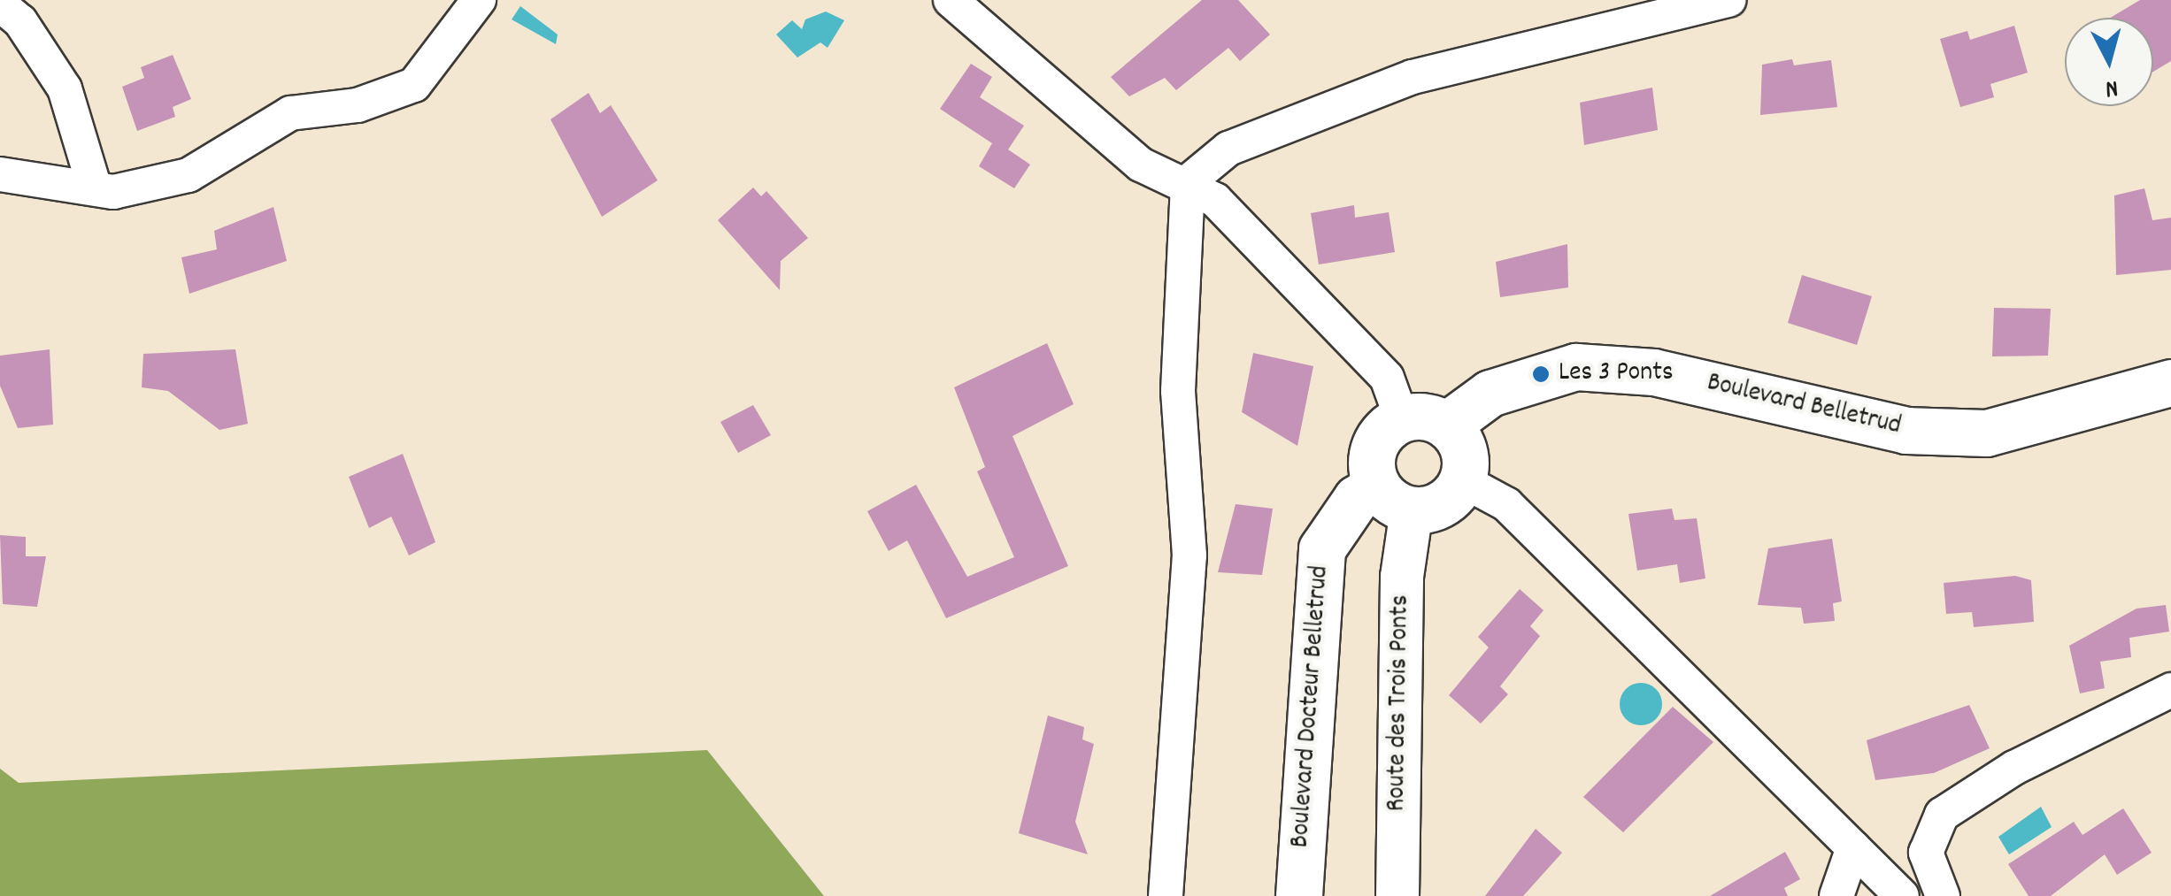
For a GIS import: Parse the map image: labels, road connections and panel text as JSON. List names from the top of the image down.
{
  "streets": {
    "main road": ["Boulevard Belletrud", "Boulevard Docteur Belletrud"],
    "street": ["Route des Trois Ponts"]
  },
  "crossings": [
    ["Boulevard Belletrud", "Route des Trois Ponts"],
    ["Boulevard Belletrud", "Boulevard Docteur Belletrud"],
    ["Route des Trois Ponts", "Boulevard Docteur Belletrud"]
  ],
  "places": ["Les 3 Ponts"],
  "north": "bottom"
}
